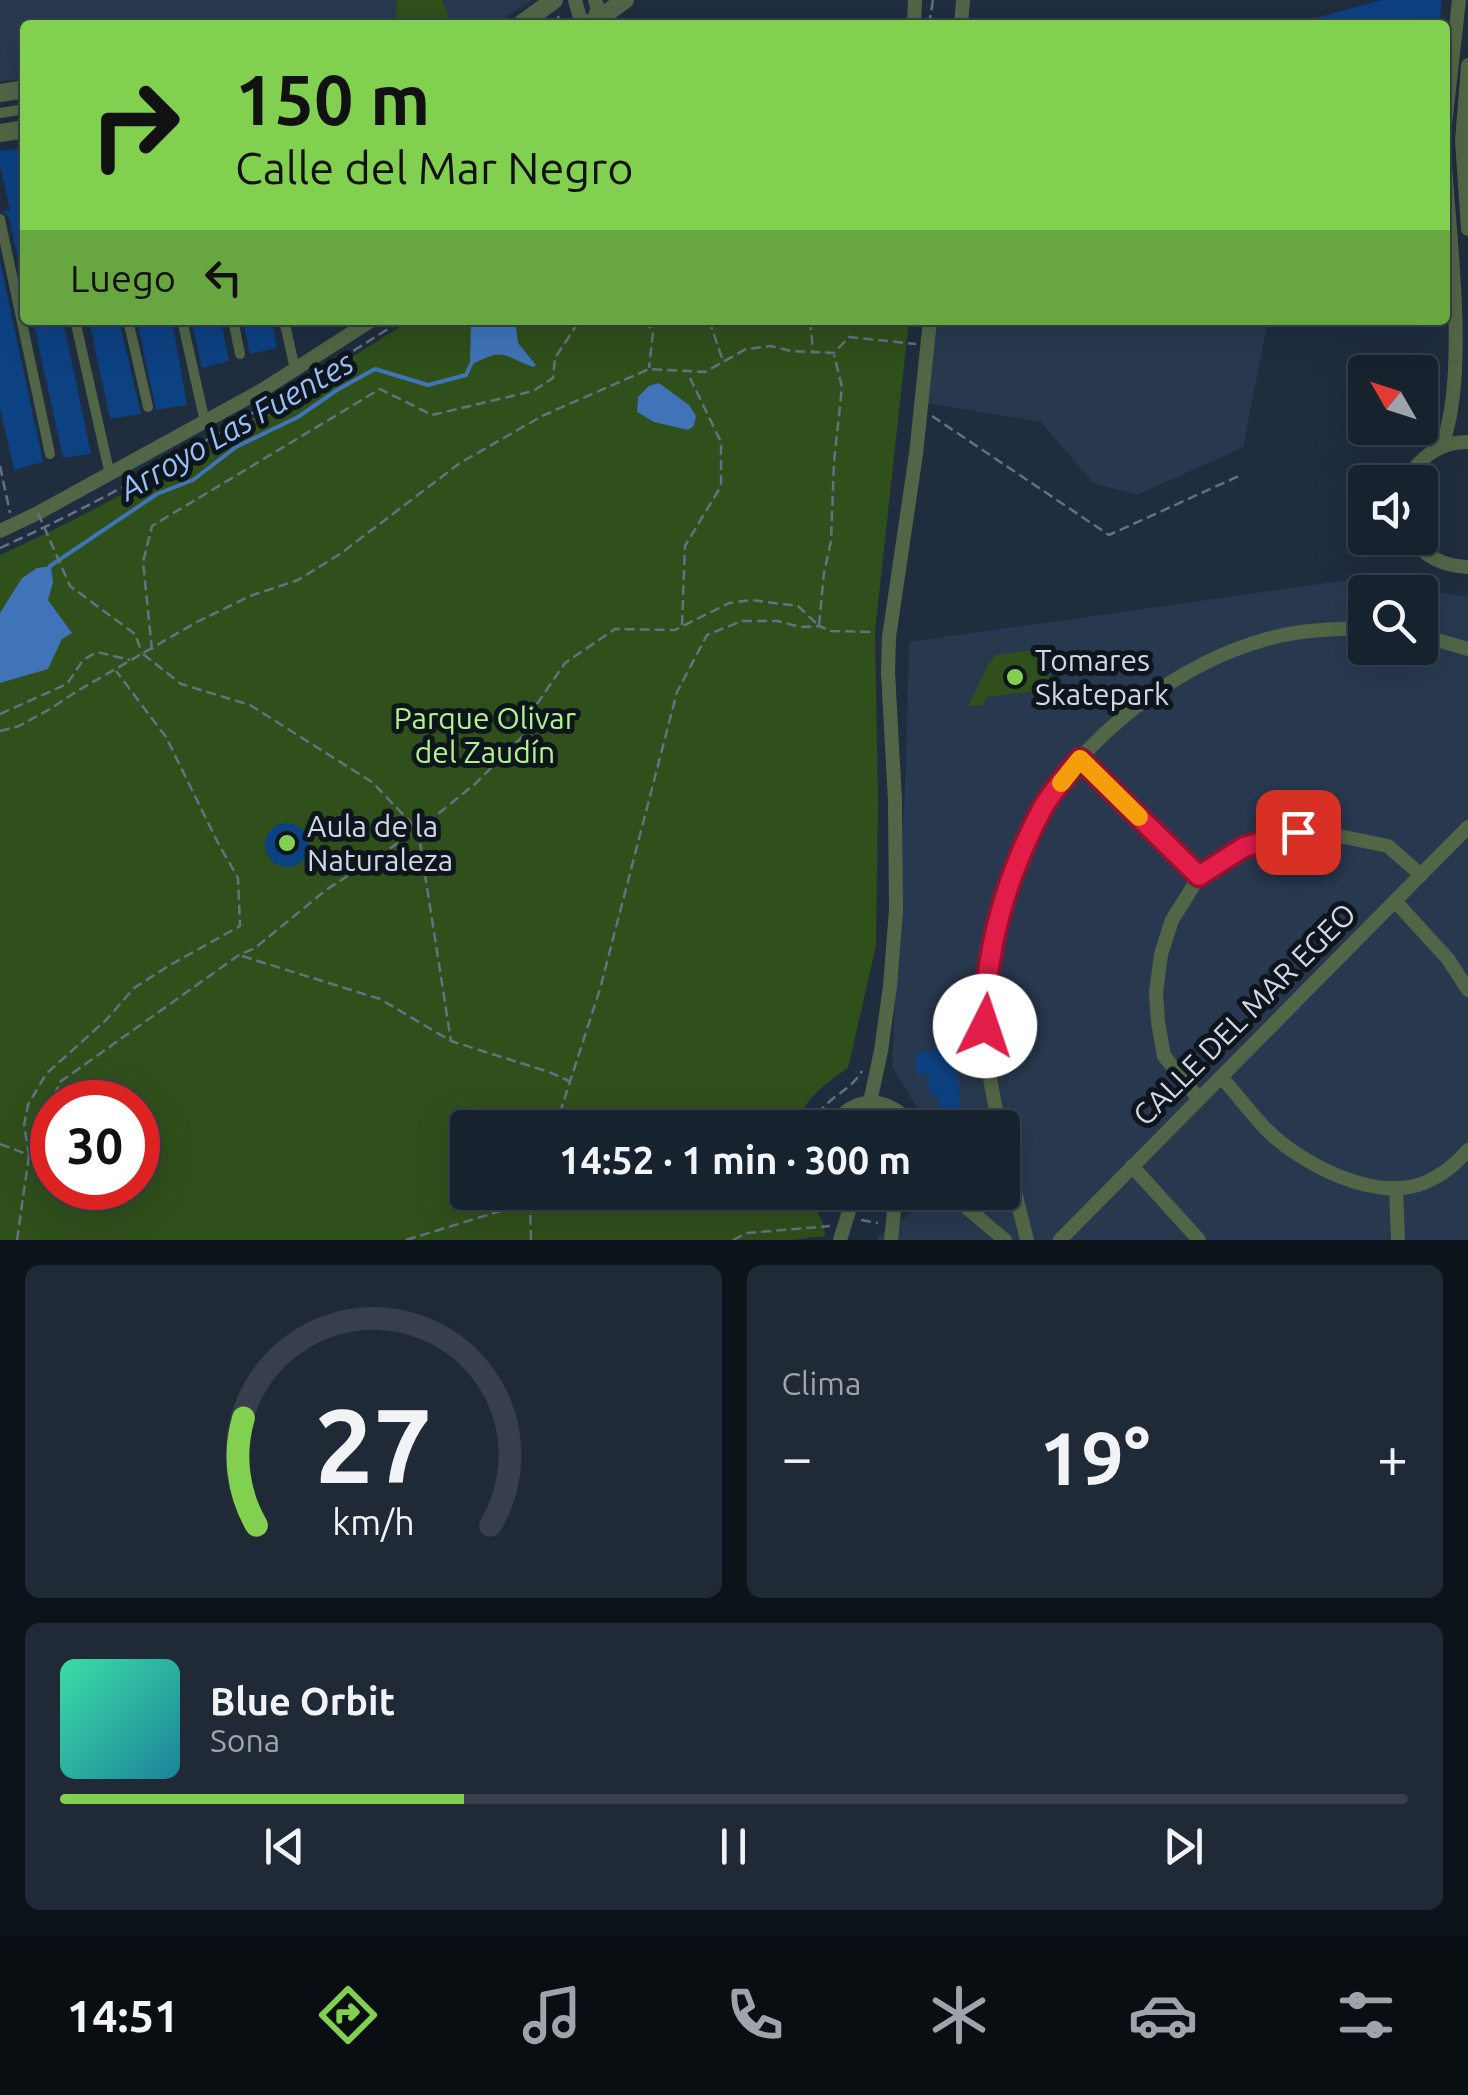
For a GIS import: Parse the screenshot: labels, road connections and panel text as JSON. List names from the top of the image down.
{
  "streets": {
    "street": ["CALLE DEL MAR EGEO"]
  },
  "water": ["Arroyo Las Fuentes"],
  "parks": ["Parque Olivar del Zaudín"],
  "places": ["Tomares Skatepark", "Aula de la Naturaleza"],
  "north": "top left",
  "page": {
    "turn": ["150 m", "Calle del Mar Negro"],
    "then": "Luego",
    "limit": "30",
    "trip": "14:52 · 1 min · 300 m",
    "tile": "Clima",
    "heat": ["−", "19°", "+"],
    "song": ["Blue Orbit", "Sona"],
    "tabs": "14:51",
    "gauge": ["27", "km/h"]
  }
}
